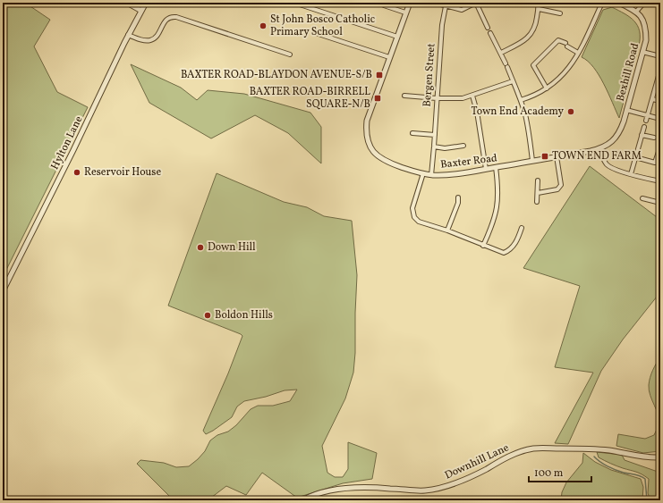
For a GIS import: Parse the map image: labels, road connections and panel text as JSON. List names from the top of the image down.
{
  "streets": {
    "street": [
      "Bexhill Road",
      "Bergen Street",
      "Hylton Lane",
      "Baxter Road",
      "Downhill Lane"
    ]
  },
  "crossings": [
    ["Bexhill Road", "Baxter Road"],
    ["Bergen Street", "Baxter Road"]
  ],
  "places": {
    "other": [
      "St John Bosco Catholic Primary School",
      "Town End Academy",
      "Reservoir House",
      "Down Hill",
      "Boldon Hills"
    ],
    "transit": ["BAXTER ROAD-BLAYDON AVENUE-S/B", "BAXTER ROAD-BIRRELL SQUARE-N/B", "TOWN END FARM"]
  },
  "scale_bar": "100 m"
}
